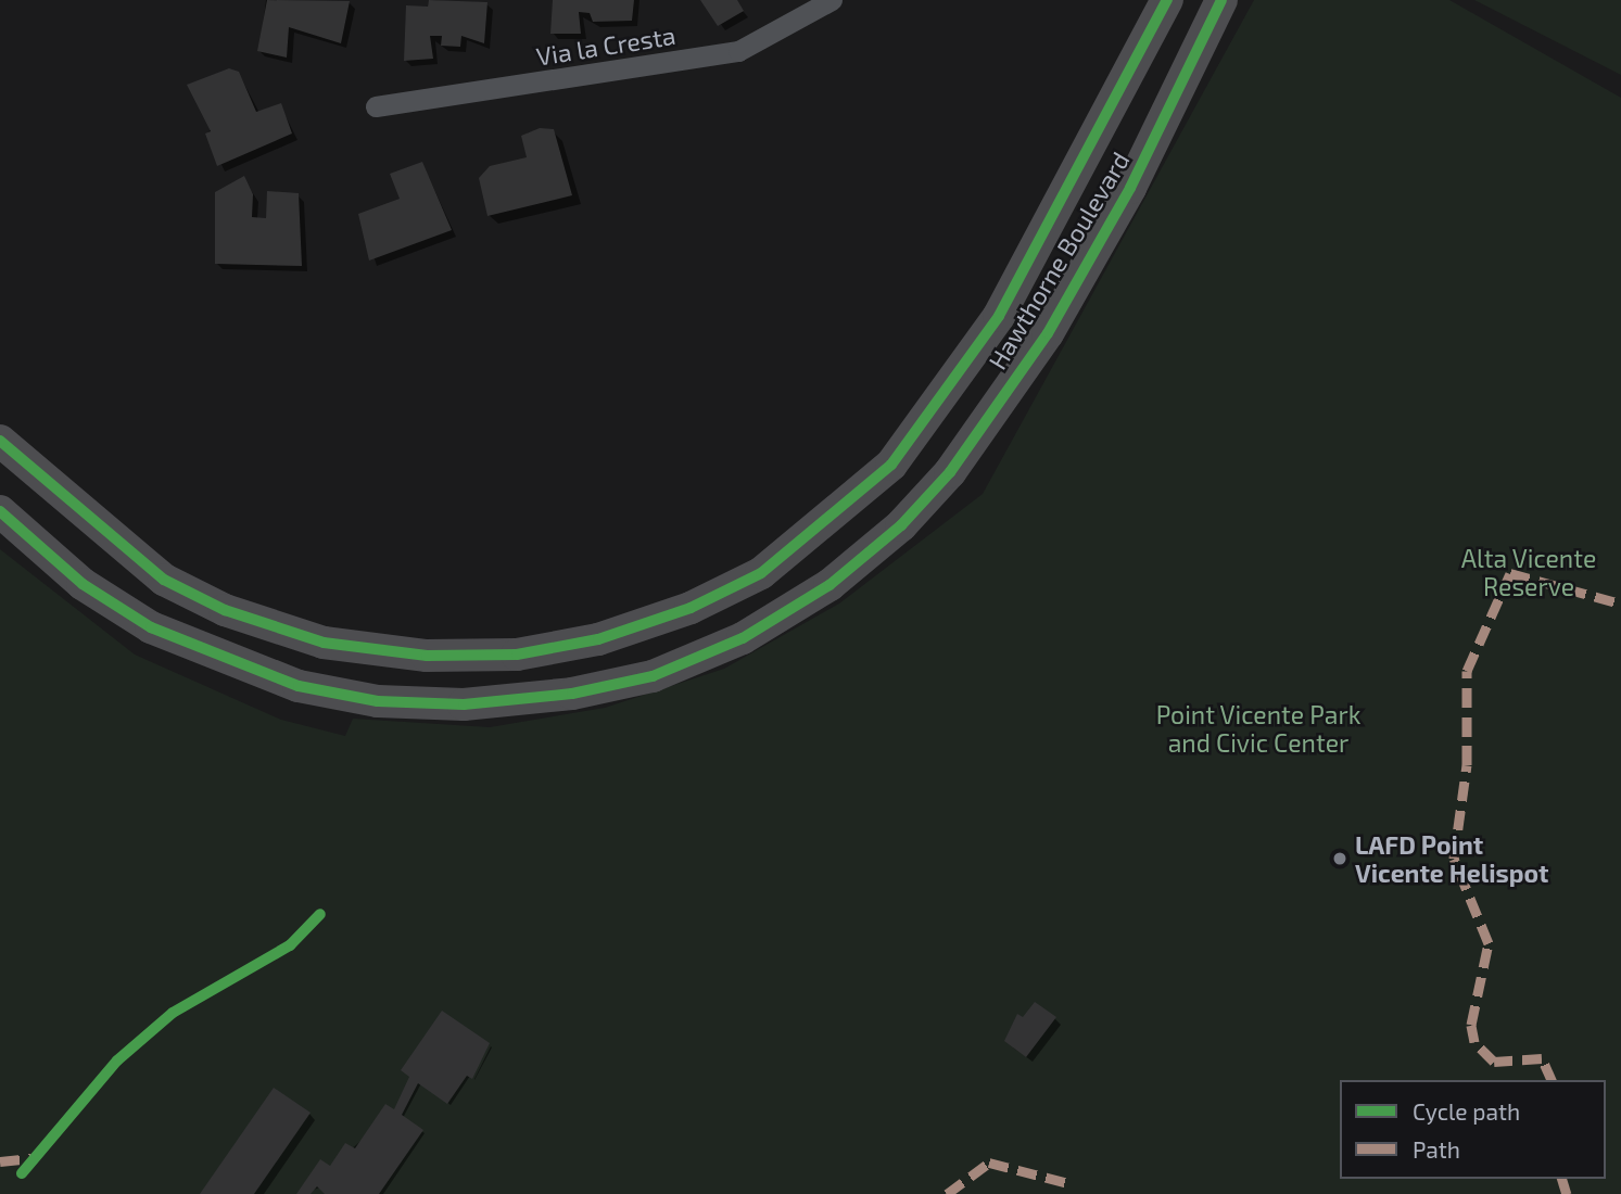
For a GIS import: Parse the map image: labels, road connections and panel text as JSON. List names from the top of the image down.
{
  "streets": {
    "main road": ["Hawthorne Boulevard"],
    "street": ["Via la Cresta"]
  },
  "parks": ["Alta Vicente Reserve", "Point Vicente Park and Civic Center"],
  "places": ["LAFD Point Vicente Helispot"],
  "legend": ["Cycle path", "Path"]
}
